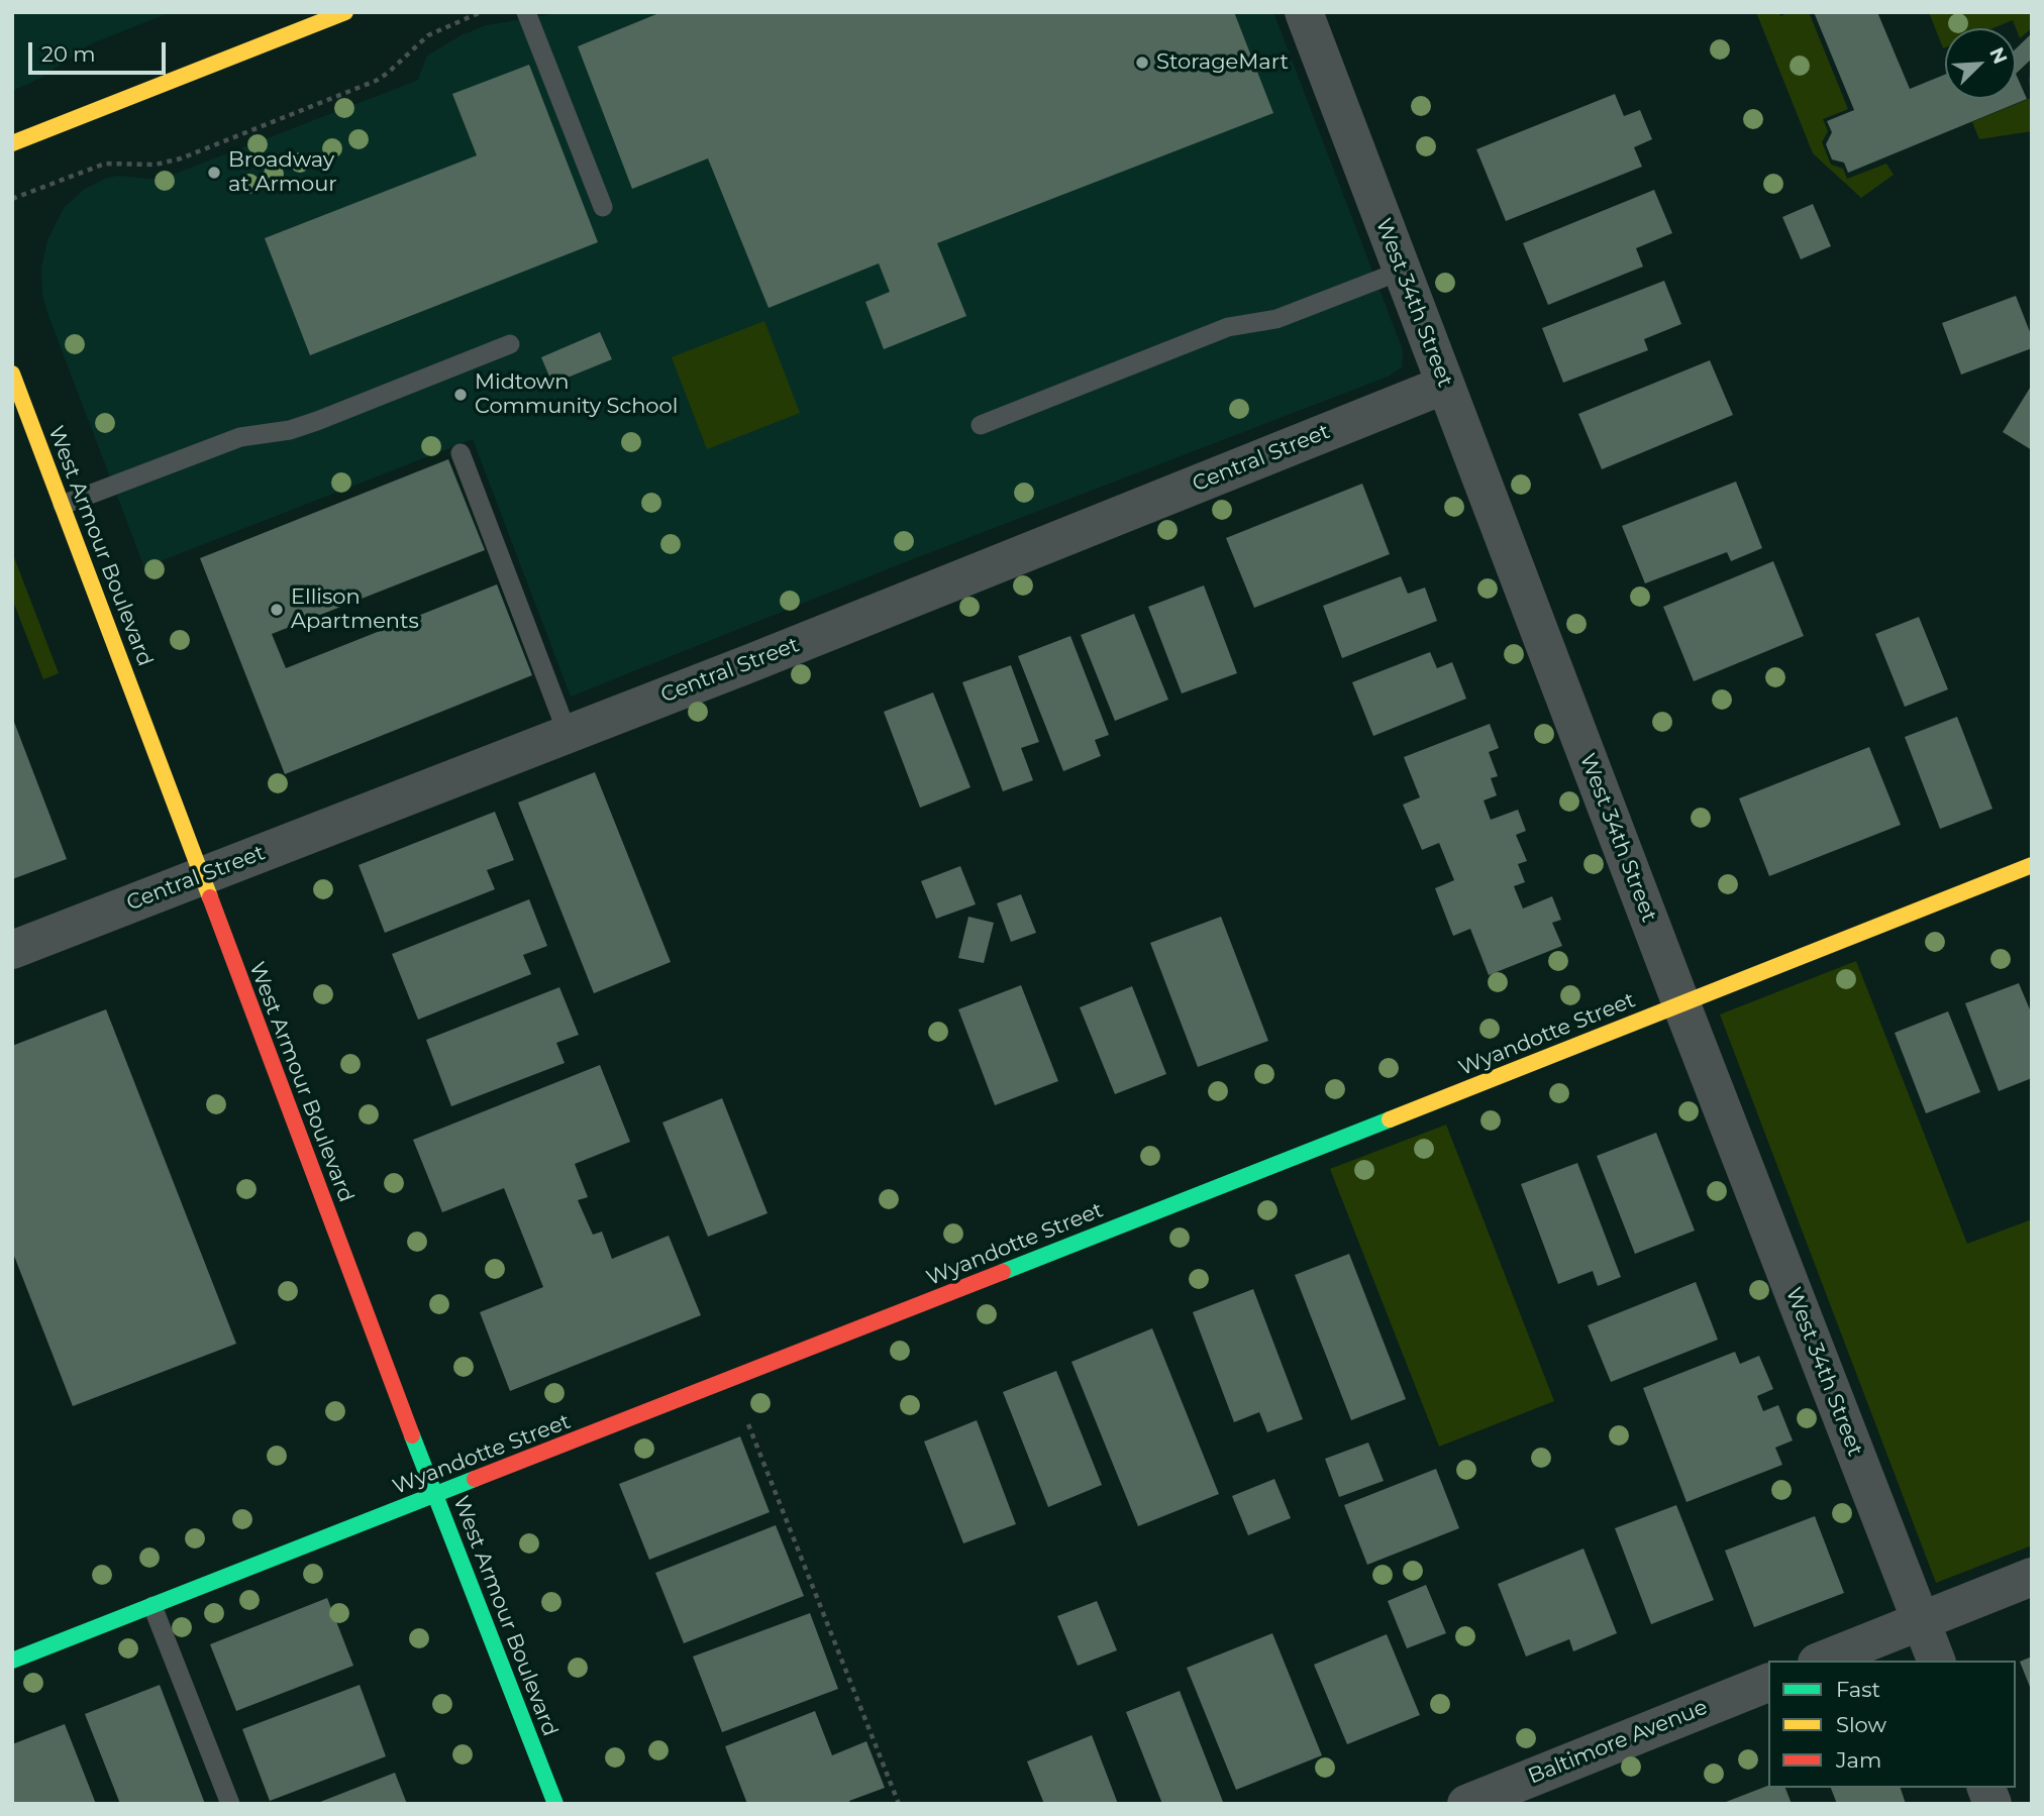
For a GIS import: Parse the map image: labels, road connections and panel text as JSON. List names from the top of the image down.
{
  "streets": {
    "street": [
      "West 34th Street",
      "Central Street",
      "West Armour Boulevard",
      "Wyandotte Street",
      "Baltimore Avenue"
    ]
  },
  "crossings": [
    ["West 34th Street", "Central Street"],
    ["West 34th Street", "Wyandotte Street"],
    ["Central Street", "West Armour Boulevard"],
    ["West Armour Boulevard", "Wyandotte Street"]
  ],
  "places": [
    "StorageMart",
    "Broadway at Armour",
    "Midtown Community School",
    "Ellison Apartments"
  ],
  "legend": ["Fast", "Slow", "Jam"],
  "scale_bar": "20 m",
  "north": "top right"
}
